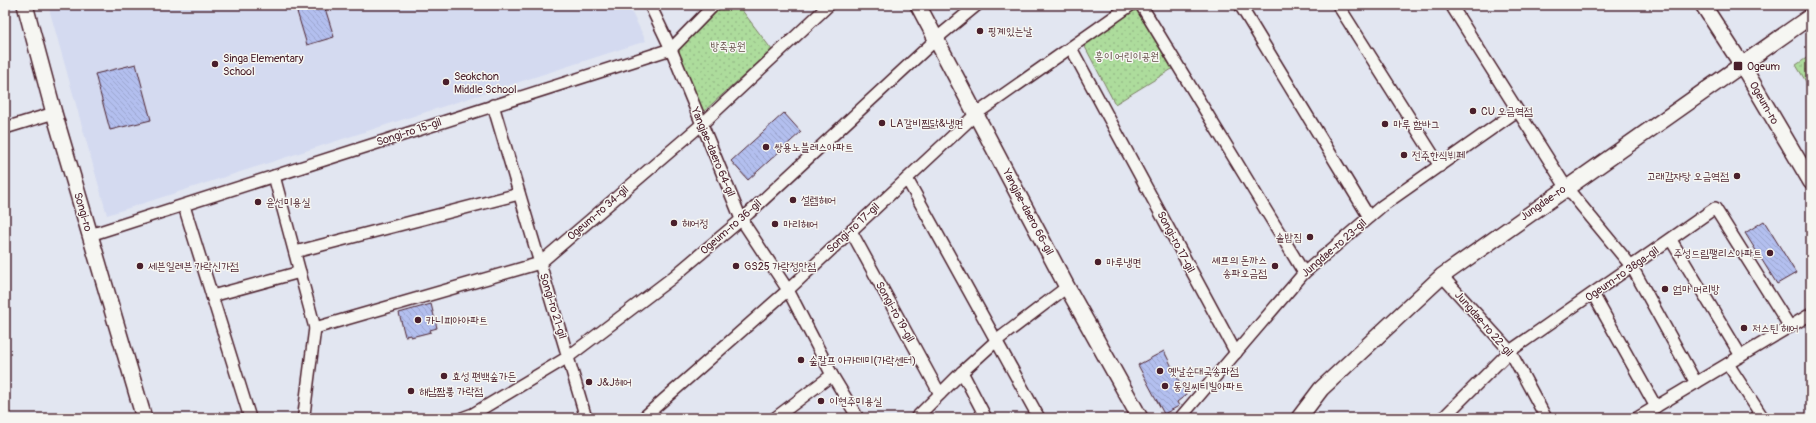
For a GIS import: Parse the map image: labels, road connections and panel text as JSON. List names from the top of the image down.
{
  "streets": {
    "street": [
      "Ogeum-ro",
      "Songi-ro 15-gil",
      "Yangjae-daero 64-gil",
      "Jungdae-ro",
      "Songi-ro",
      "Yangjae-daero 66-gil",
      "Ogeum-ro 34-gil",
      "Ogeum-ro 36-gil",
      "Songi-ro 17-gil",
      "Jungdae-ro 23-gil",
      "Ogeum-ro 38ga-gil",
      "Songi-ro 21-gil",
      "Songi-ro 19-gil",
      "Jungdae-ro 22-gil"
    ]
  },
  "crossings": [
    ["Ogeum-ro", "Jungdae-ro"],
    ["Songi-ro 15-gil", "Yangjae-daero 64-gil"],
    ["Songi-ro 15-gil", "Songi-ro"],
    ["Songi-ro 15-gil", "Songi-ro 21-gil"],
    ["Yangjae-daero 64-gil", "Ogeum-ro 34-gil"],
    ["Yangjae-daero 64-gil", "Ogeum-ro 36-gil"],
    ["Yangjae-daero 64-gil", "Songi-ro 17-gil"],
    ["Jungdae-ro", "Jungdae-ro 22-gil"],
    ["Yangjae-daero 66-gil", "Ogeum-ro 36-gil"],
    ["Yangjae-daero 66-gil", "Songi-ro 17-gil"],
    ["Ogeum-ro 34-gil", "Songi-ro 21-gil"],
    ["Ogeum-ro 36-gil", "Songi-ro 21-gil"],
    ["Songi-ro 17-gil", "Jungdae-ro 23-gil"],
    ["Songi-ro 17-gil", "Songi-ro 19-gil"],
    ["Ogeum-ro 38ga-gil", "Jungdae-ro 22-gil"]
  ],
  "parks": ["방죽공원", "흥이 어린이공원"],
  "places": {
    "other": [
      "핑계있는날",
      "Singa Elementary School",
      "Seokchon Middle School",
      "CU 오금역점",
      "LA갈비찜닭&냉면",
      "마루 함바그",
      "쌍용노블레스아파트",
      "전주한식뷔페",
      "고래감자탕 오금역점",
      "설렘헤어",
      "윤선미용실",
      "헤어정",
      "마리헤어",
      "솥밥집",
      "주성드림팰리스아파트",
      "마루냉면",
      "세븐일레븐 가락신가점",
      "GS25 가락정안점",
      "셰프의 돈까스 송파오금점",
      "엄마 머리방",
      "카니피아아파트",
      "저스틴 헤어",
      "숲칼프 아카데미(가락센터)",
      "옛날순대국송파점",
      "효성 편백숲가든",
      "J&J헤어",
      "동일씨티빌아파트",
      "해남짬뽕 가락점",
      "이현주미용실"
    ],
    "transit": ["Ogeum"]
  }
}
